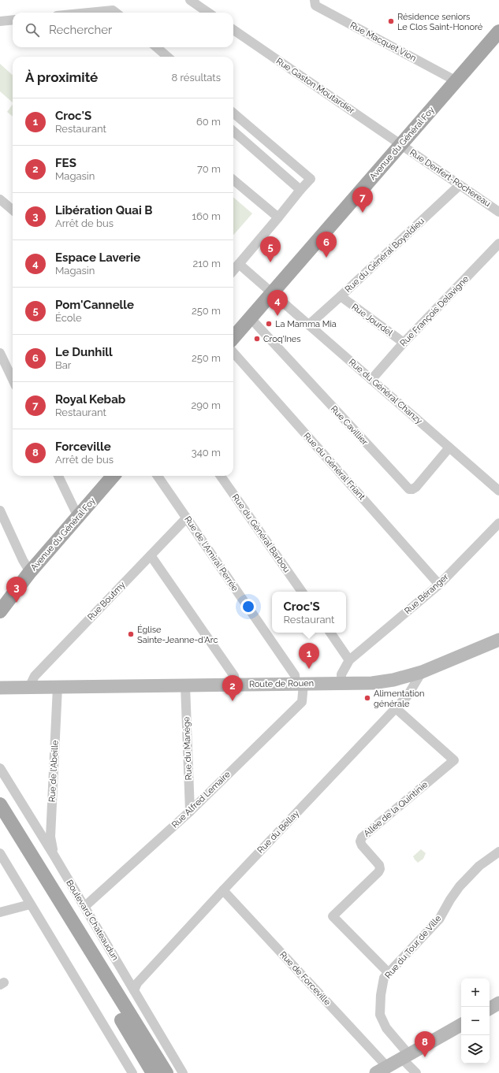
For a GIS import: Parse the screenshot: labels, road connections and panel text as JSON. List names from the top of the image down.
{
  "streets": {
    "main road": ["Avenue du Général Foy", "Route de Rouen", "Boulevard Chateaudun"],
    "street": [
      "Rue Macquet Vion",
      "Rue Gaston Moutardier",
      "Rue Denfert-Rochereau",
      "Rue du Général Boyeldieu",
      "Rue François Delavigne",
      "Rue Jourdel",
      "Rue du Général Chanzy",
      "Rue Cavillier",
      "Rue du Général Friant",
      "Rue du Général Barbou",
      "Rue de l'Amiral Perrée",
      "Rue Béranger",
      "Rue Boutmy",
      "Rue du Manège",
      "Rue de l'Abeille",
      "Rue Alfred Lemaire",
      "Allée de la Quintinie",
      "Rue du Bellay",
      "Rue du Tour de Ville",
      "Rue de Forceville"
    ]
  },
  "crossings": [
    ["Rue Macquet Vion", "Avenue du Général Foy"],
    ["Rue Gaston Moutardier", "Avenue du Général Foy"],
    ["Rue Gaston Moutardier", "Rue Denfert-Rochereau"],
    ["Avenue du Général Foy", "Rue Denfert-Rochereau"],
    ["Avenue du Général Foy", "Rue du Général Chanzy"],
    ["Avenue du Général Foy", "Rue Cavillier"],
    ["Rue Denfert-Rochereau", "Rue du Général Boyeldieu"],
    ["Rue du Général Boyeldieu", "Rue Jourdel"],
    ["Rue du Général Boyeldieu", "Rue du Général Chanzy"],
    ["Rue François Delavigne", "Rue Jourdel"],
    ["Rue François Delavigne", "Rue du Général Chanzy"],
    ["Rue du Général Chanzy", "Rue Cavillier"],
    ["Rue du Général Friant", "Rue Béranger"],
    ["Rue de l'Amiral Perrée", "Rue Boutmy"],
    ["Rue de l'Amiral Perrée", "Route de Rouen"],
    ["Rue de l'Amiral Perrée", "Rue Alfred Lemaire"],
    ["Rue Béranger", "Route de Rouen"],
    ["Rue Boutmy", "Route de Rouen"],
    ["Route de Rouen", "Rue du Manège"],
    ["Route de Rouen", "Rue de l'Abeille"],
    ["Route de Rouen", "Rue Alfred Lemaire"],
    ["Route de Rouen", "Rue du Bellay"],
    ["Rue du Manège", "Rue Alfred Lemaire"],
    ["Rue de l'Abeille", "Boulevard Chateaudun"],
    ["Rue Alfred Lemaire", "Boulevard Chateaudun"],
    ["Allée de la Quintinie", "Rue du Bellay"],
    ["Allée de la Quintinie", "Rue du Tour de Ville"],
    ["Rue du Bellay", "Boulevard Chateaudun"],
    ["Rue du Bellay", "Rue de Forceville"]
  ],
  "places": [
    "Résidence seniors Le Clos Saint-Honoré",
    "La Mamma Mia",
    "Croq'Ines",
    "Église Sainte-Jeanne-d'Arc",
    "Alimentation générale"
  ],
  "page": {
    "search": "Rechercher",
    "heading": ["À proximité", "8 résultats"],
    "list": [
      {
        "mark": "1",
        "name": "Croc'S",
        "note": "Restaurant",
        "value": "60 m"
      },
      {
        "mark": "2",
        "name": "FES",
        "note": "Magasin",
        "value": "70 m"
      },
      {
        "mark": "3",
        "name": "Libération Quai B",
        "note": "Arrêt de bus",
        "value": "160 m"
      },
      {
        "mark": "4",
        "name": "Espace Laverie",
        "note": "Magasin",
        "value": "210 m"
      },
      {
        "mark": "5",
        "name": "Pom'Cannelle",
        "note": "École",
        "value": "250 m"
      },
      {
        "mark": "6",
        "name": "Le Dunhill",
        "note": "Bar",
        "value": "250 m"
      },
      {
        "mark": "7",
        "name": "Royal Kebab",
        "note": "Restaurant",
        "value": "290 m"
      },
      {
        "mark": "8",
        "name": "Forceville",
        "note": "Arrêt de bus",
        "value": "340 m"
      }
    ],
    "pins": [
      "7",
      "6",
      "5",
      "4",
      "3",
      "1",
      "2",
      "8"
    ],
    "popup": ["Croc'S", "Restaurant"],
    "map_buttons": ["+", "−"]
  }
}
